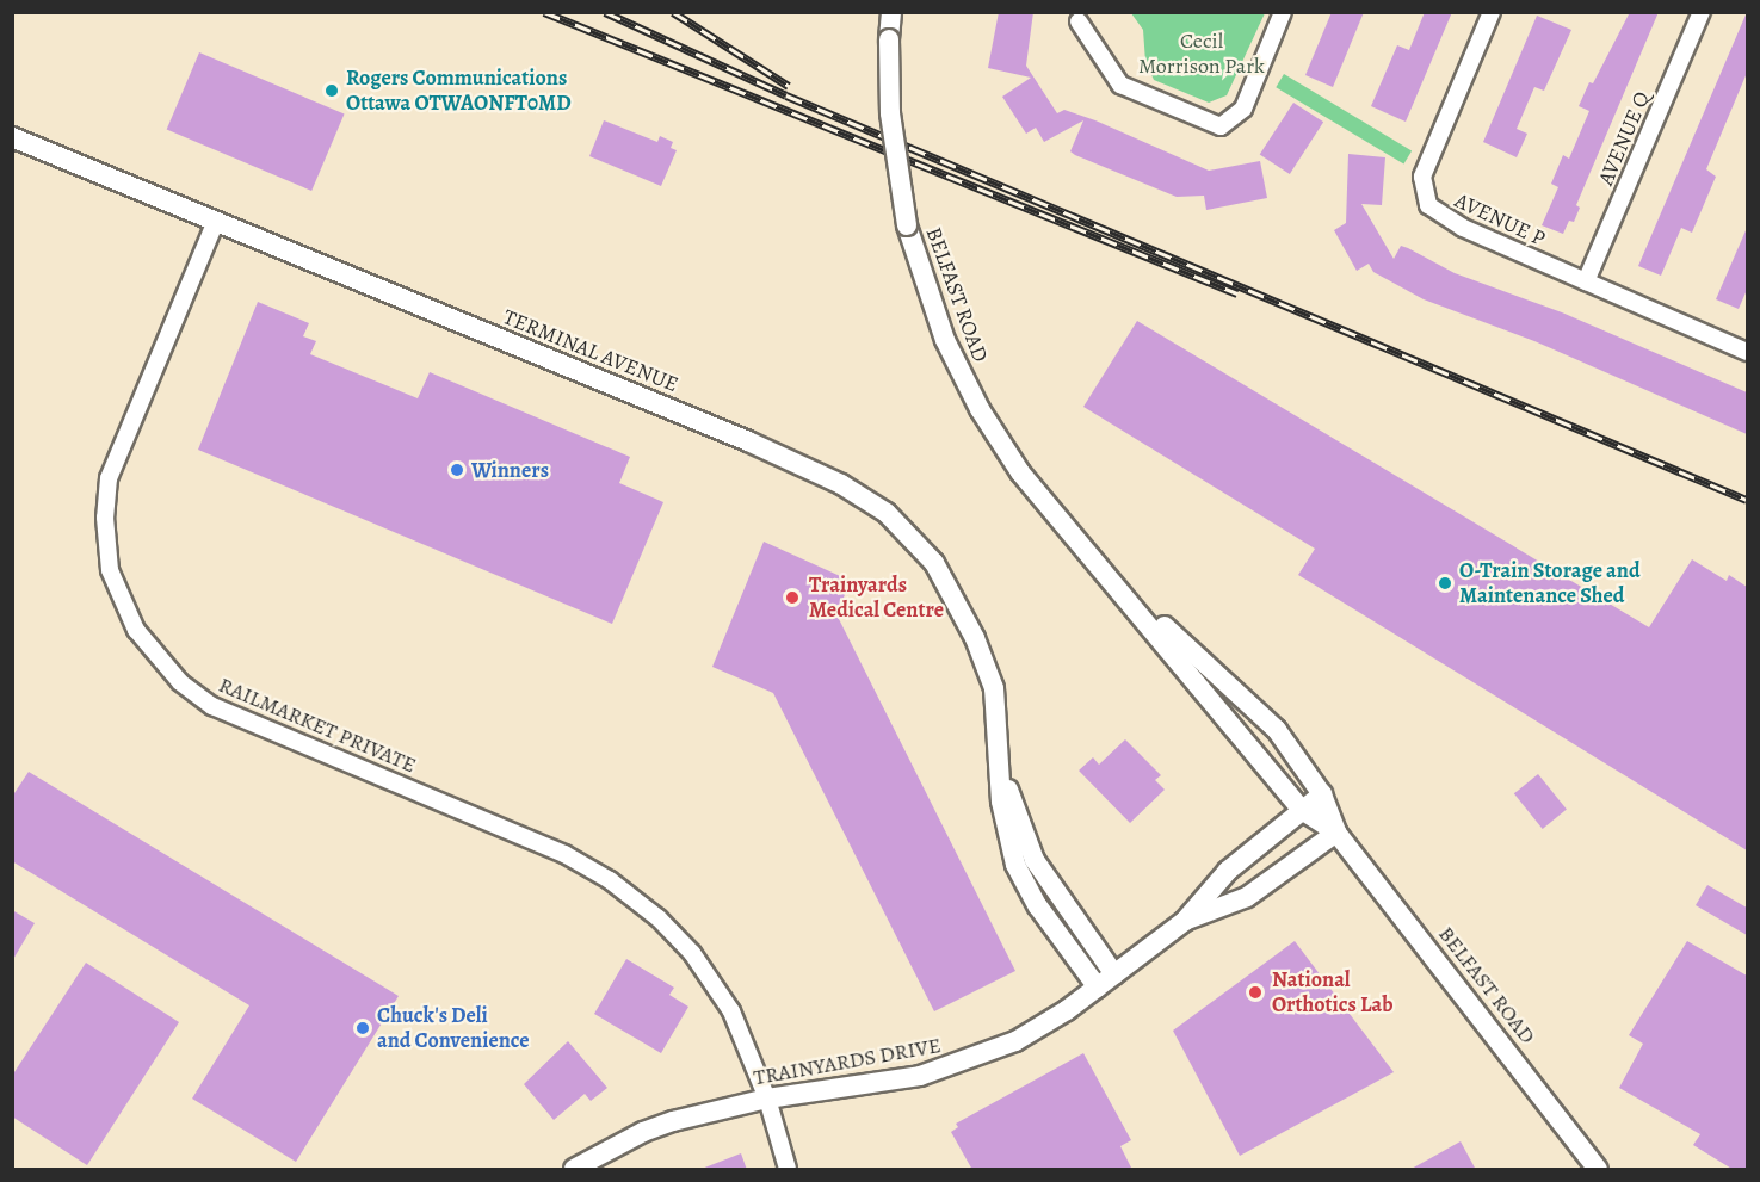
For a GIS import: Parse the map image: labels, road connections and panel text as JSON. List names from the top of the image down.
{
  "streets": {
    "street": [
      "AVENUE Q",
      "AVENUE P",
      "BELFAST ROAD",
      "TERMINAL AVENUE",
      "RAILMARKET PRIVATE",
      "TRAINYARDS DRIVE"
    ]
  },
  "crossings": [
    ["AVENUE Q", "AVENUE P"],
    ["BELFAST ROAD", "TRAINYARDS DRIVE"],
    ["TERMINAL AVENUE", "RAILMARKET PRIVATE"],
    ["TERMINAL AVENUE", "TRAINYARDS DRIVE"],
    ["RAILMARKET PRIVATE", "TRAINYARDS DRIVE"]
  ],
  "parks": ["Cecil Morrison Park"],
  "places": [
    "Rogers Communications Ottawa OTWAONFT0MD",
    "Winners",
    "O-Train Storage and Maintenance Shed",
    "Trainyards Medical Centre",
    "National Orthotics Lab",
    "Chuck's Deli and Convenience"
  ]
}
